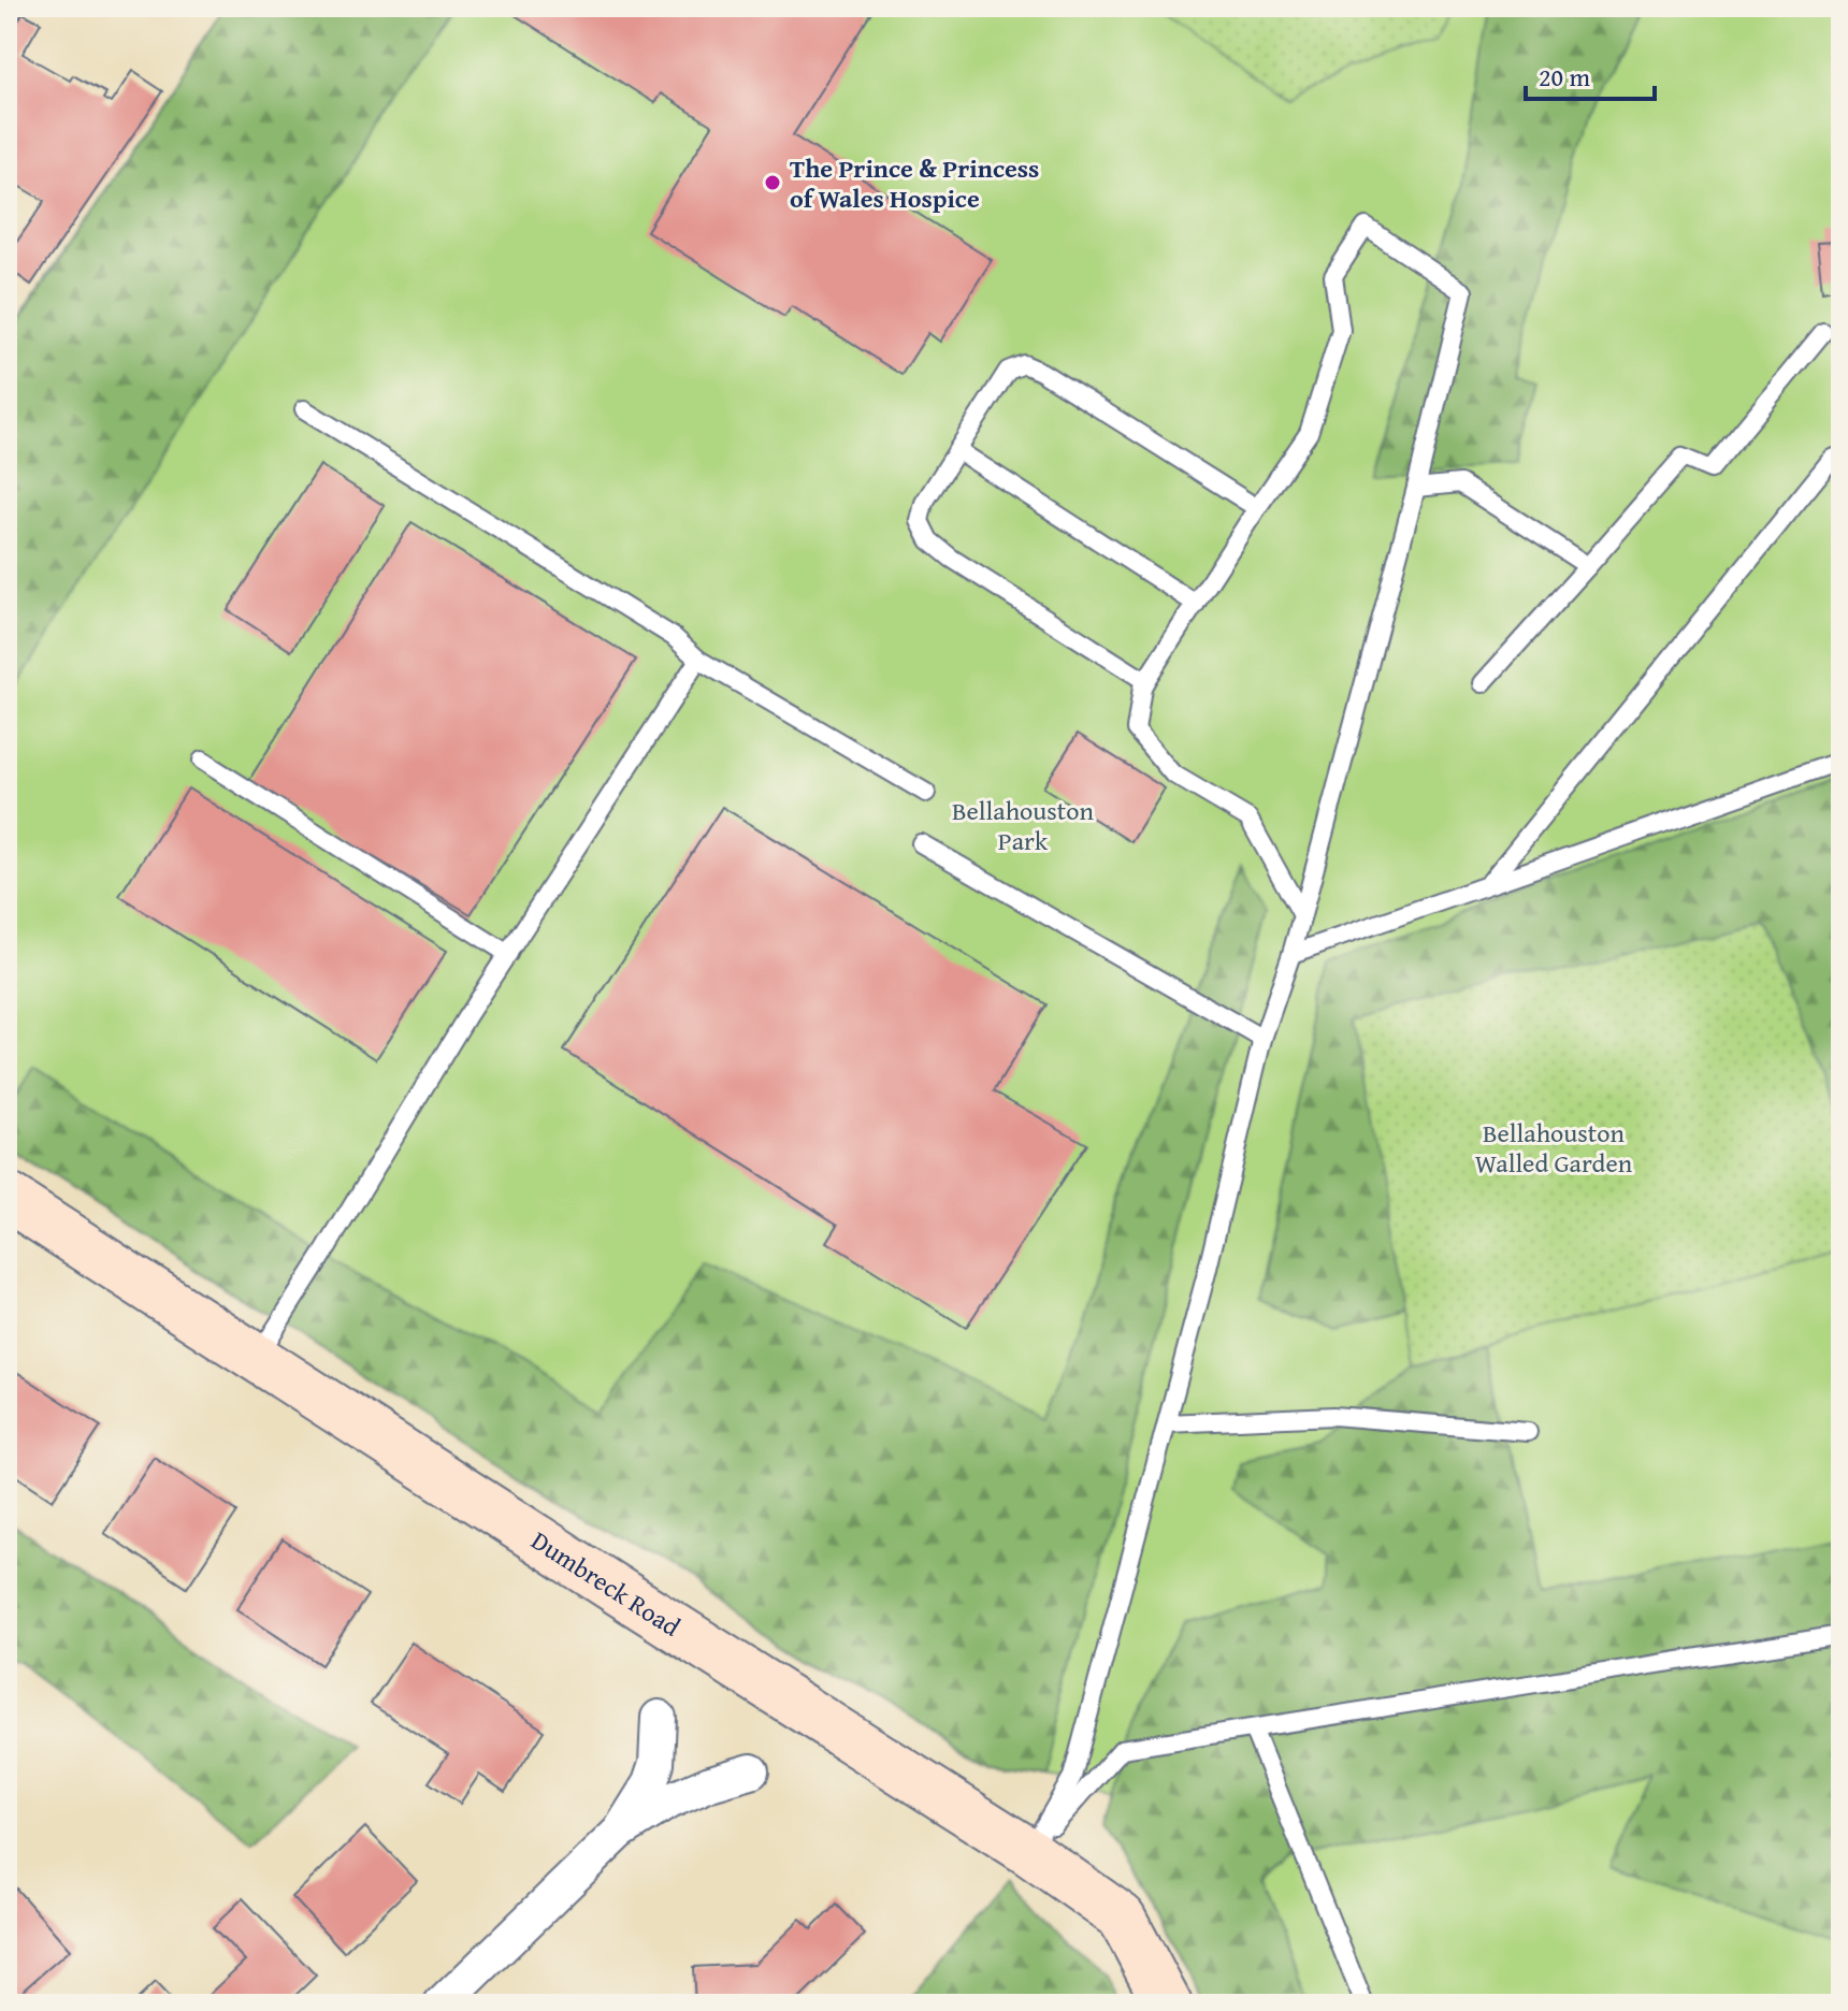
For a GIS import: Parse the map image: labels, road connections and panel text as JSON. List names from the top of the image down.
{
  "streets": {
    "main road": ["Dumbreck Road"]
  },
  "parks": ["Bellahouston Park", "Bellahouston Walled Garden"],
  "places": ["The Prince & Princess of Wales Hospice"],
  "scale_bar": "20 m"
}
